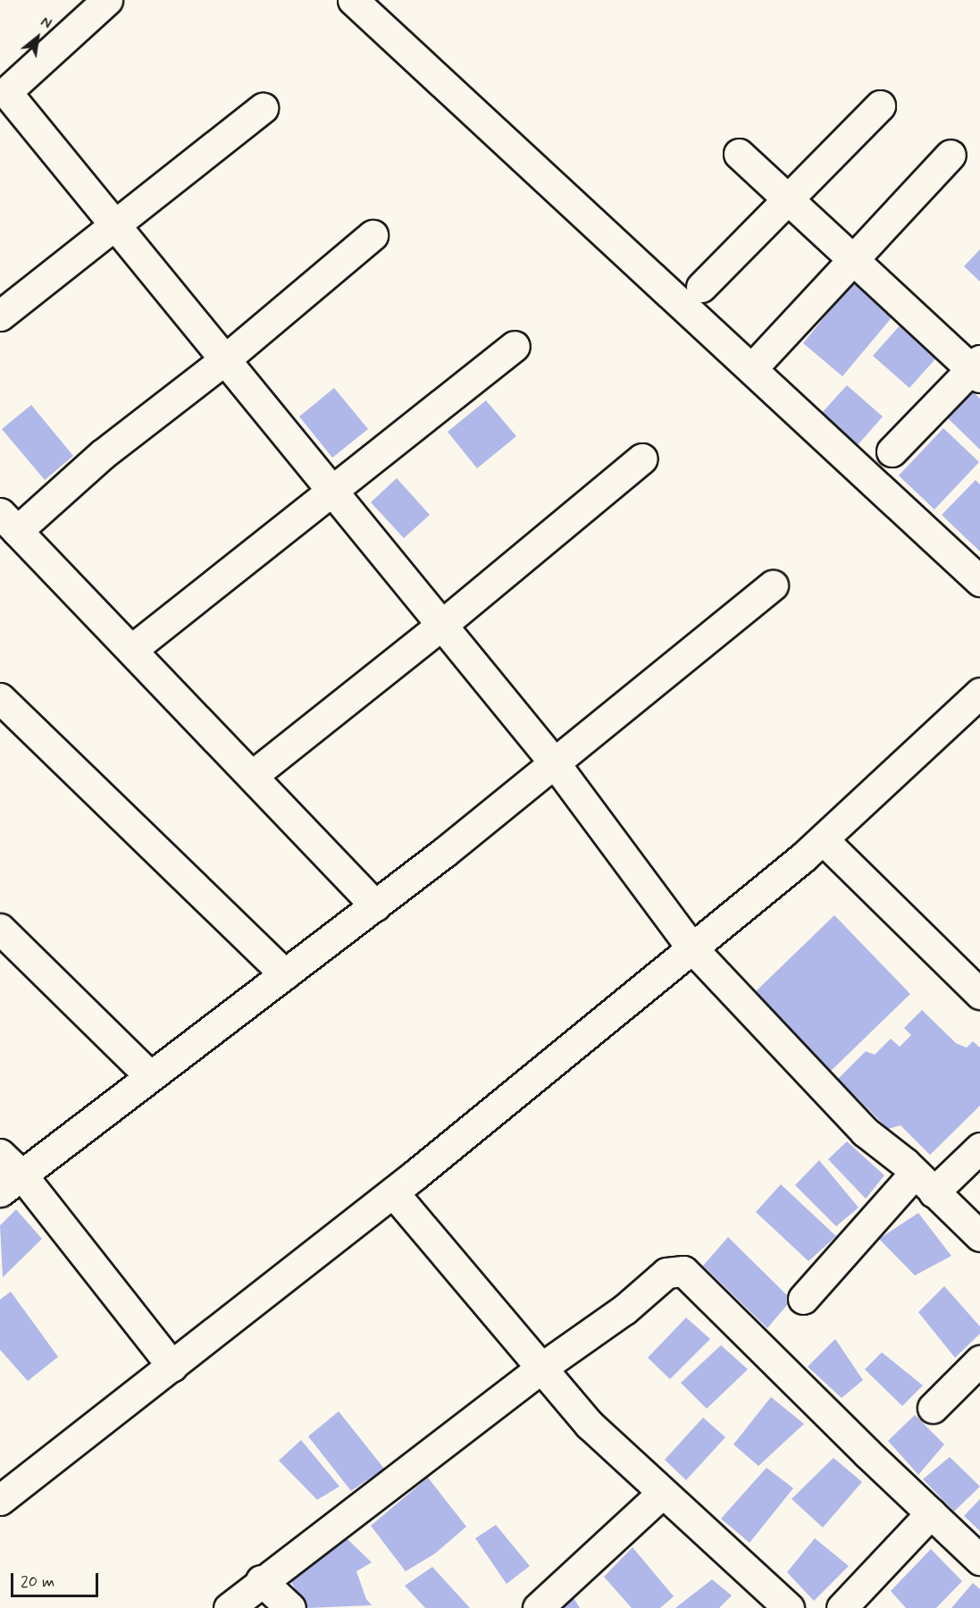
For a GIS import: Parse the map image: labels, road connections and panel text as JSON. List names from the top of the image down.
{
  "scale_bar": "20 m",
  "north": "top right"
}
